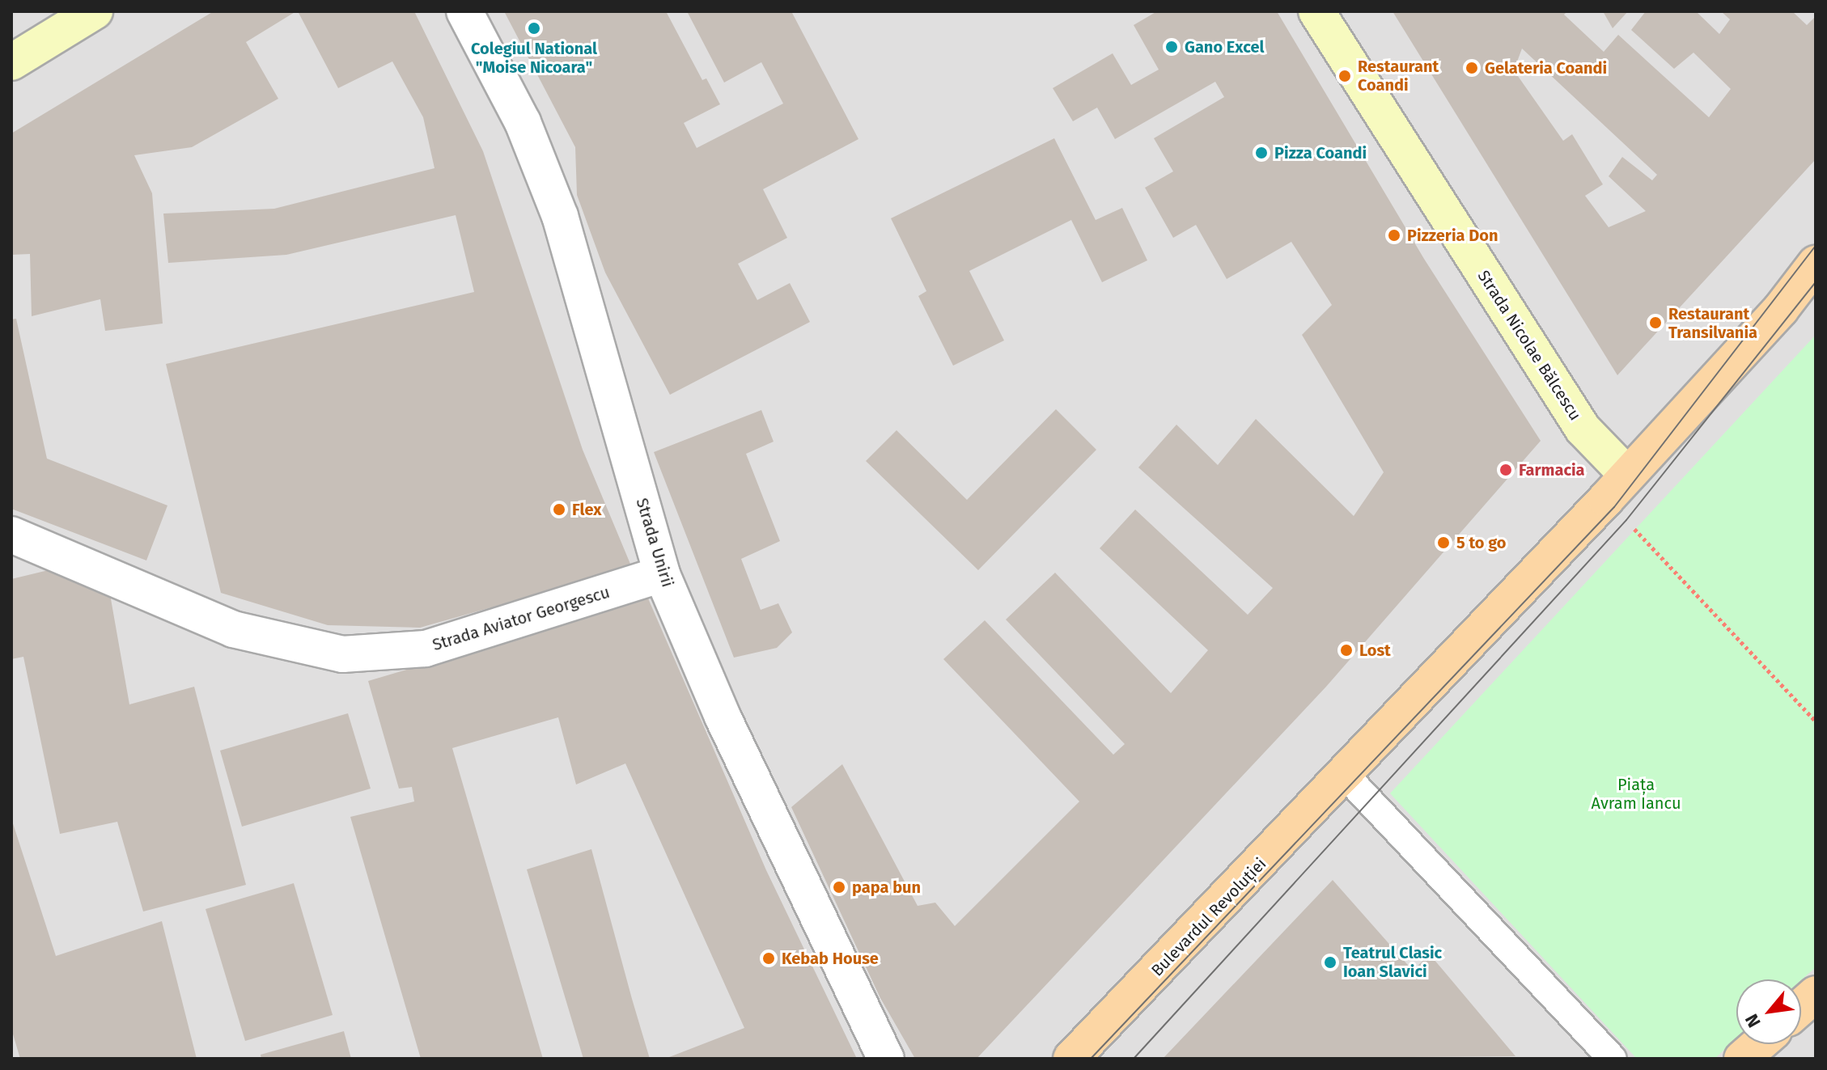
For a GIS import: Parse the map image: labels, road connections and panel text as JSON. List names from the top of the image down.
{
  "streets": {
    "main road": ["Strada Nicolae Bălcescu", "Bulevardul Revoluției"],
    "street": ["Strada Unirii", "Strada Aviator Georgescu"]
  },
  "crossings": [
    ["Strada Unirii", "Strada Aviator Georgescu"]
  ],
  "parks": ["Piața Avram Iancu"],
  "places": [
    "Colegiul National \"Moise Nicoara\"",
    "Gano Excel",
    "Gelateria Coandi",
    "Restaurant Coandi",
    "Pizza Coandi",
    "Pizzeria Don",
    "Restaurant Transilvania",
    "Farmacia",
    "Flex",
    "5 to go",
    "Lost",
    "papa bun",
    "Kebab House",
    "Teatrul Clasic Ioan Slavici"
  ],
  "north": "bottom left"
}
